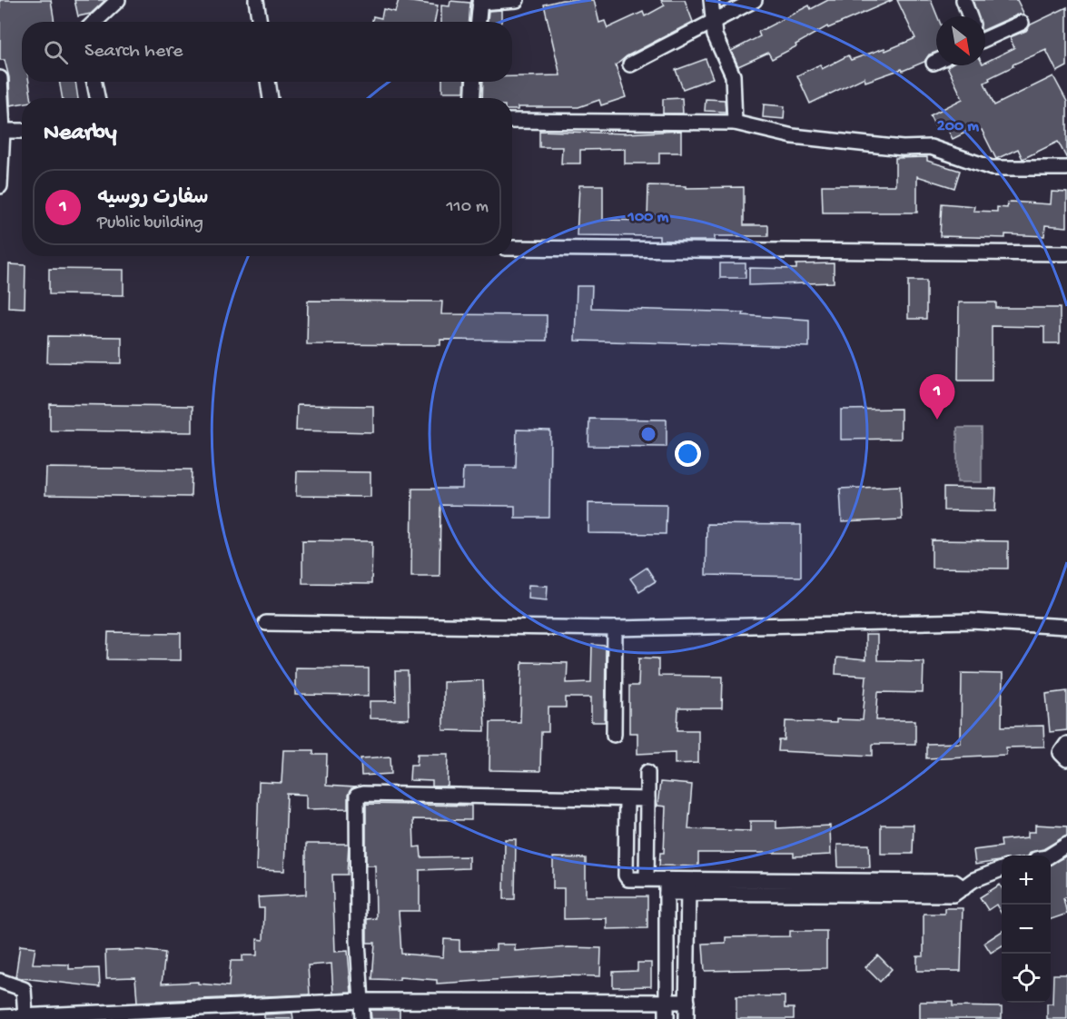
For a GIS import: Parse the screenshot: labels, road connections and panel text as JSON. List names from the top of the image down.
{
  "north": "bottom right",
  "page": {
    "search": "Search here",
    "heading": "Nearby",
    "list": [
      {
        "mark": "1",
        "name": "سفارت روسیه",
        "note": "Public building",
        "value": "110 m"
      }
    ],
    "pins": "1",
    "map_buttons": ["+", "−"]
  },
  "rings": ["200 m", "100 m"]
}
